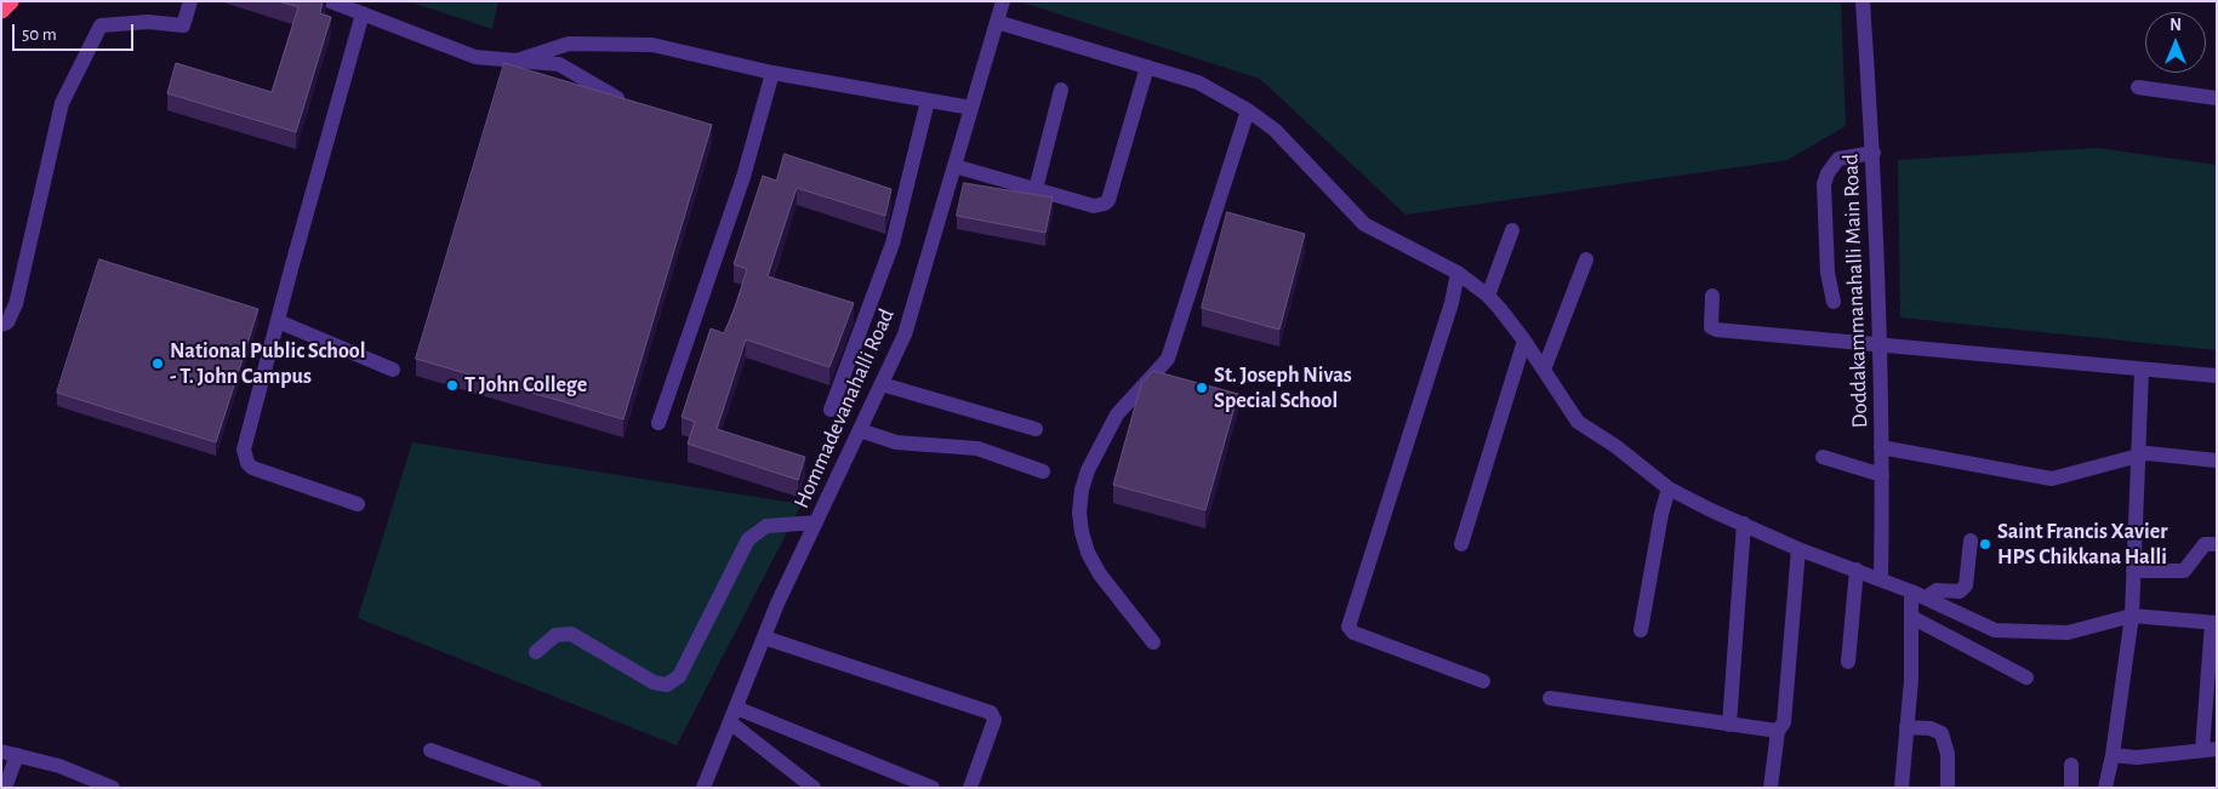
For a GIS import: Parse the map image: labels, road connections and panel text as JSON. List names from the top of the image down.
{
  "streets": {
    "street": ["Doddakammanahalli Main Road", "Hommadevanahalli Road"]
  },
  "places": [
    "National Public School - T. John Campus",
    "T John College",
    "St. Joseph Nivas Special School",
    "Saint Francis Xavier HPS Chikkana Halli"
  ],
  "scale_bar": "50 m",
  "north": "top"
}
